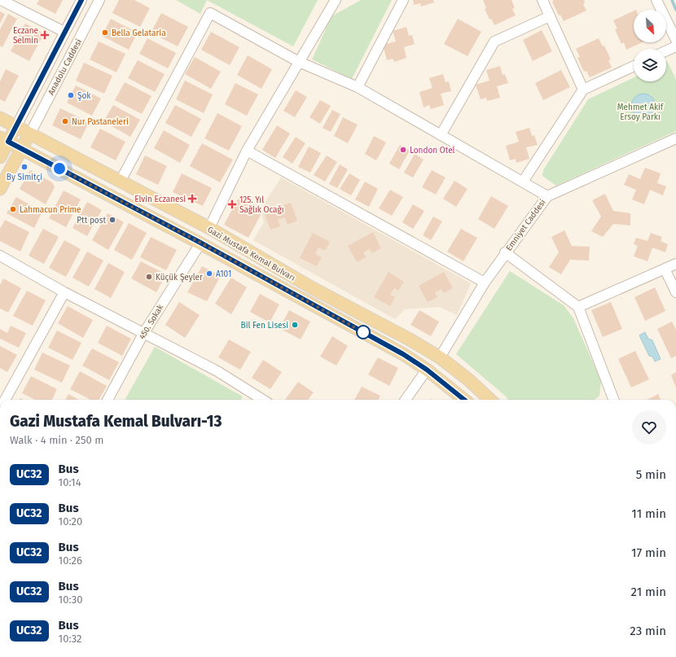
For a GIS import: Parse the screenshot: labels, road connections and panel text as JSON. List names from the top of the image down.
{
  "streets": {
    "main road": ["Gazi Mustafa Kemal Bulvarı"],
    "street": ["Anadolu Caddesi", "Emniyet Caddesi", "450. Sokak"]
  },
  "crossings": [
    ["Anadolu Caddesi", "Gazi Mustafa Kemal Bulvarı"],
    ["Emniyet Caddesi", "Gazi Mustafa Kemal Bulvarı"],
    ["Gazi Mustafa Kemal Bulvarı", "450. Sokak"]
  ],
  "parks": ["Mehmet Akif Ersoy Parkı"],
  "places": {
    "other": [
      "Bella Gelataria",
      "Şok",
      "Nur Pastaneleri",
      "London Otel",
      "By Simitçi",
      "Lahmacun Prime",
      "Ptt post",
      "A101",
      "Küçük Şeyler",
      "Bil Fen Lisesi"
    ],
    "health": ["Eczane Selmin", "Elvin Eczanesi", "125. Yıl Sağlık Ocağı"]
  },
  "lines": ["bus line UC32"],
  "north": "bottom right",
  "page": {
    "heading": ["Gazi Mustafa Kemal Bulvarı-13", "Walk · 4 min · 250 m"],
    "list": [
      {
        "mark": "UC32",
        "name": "Bus",
        "note": "10:14",
        "value": "5 min"
      },
      {
        "mark": "UC32",
        "name": "Bus",
        "note": "10:20",
        "value": "11 min"
      },
      {
        "mark": "UC32",
        "name": "Bus",
        "note": "10:26",
        "value": "17 min"
      },
      {
        "mark": "UC32",
        "name": "Bus",
        "note": "10:30",
        "value": "21 min"
      },
      {
        "mark": "UC32",
        "name": "Bus",
        "note": "10:32",
        "value": "23 min"
      }
    ]
  }
}
